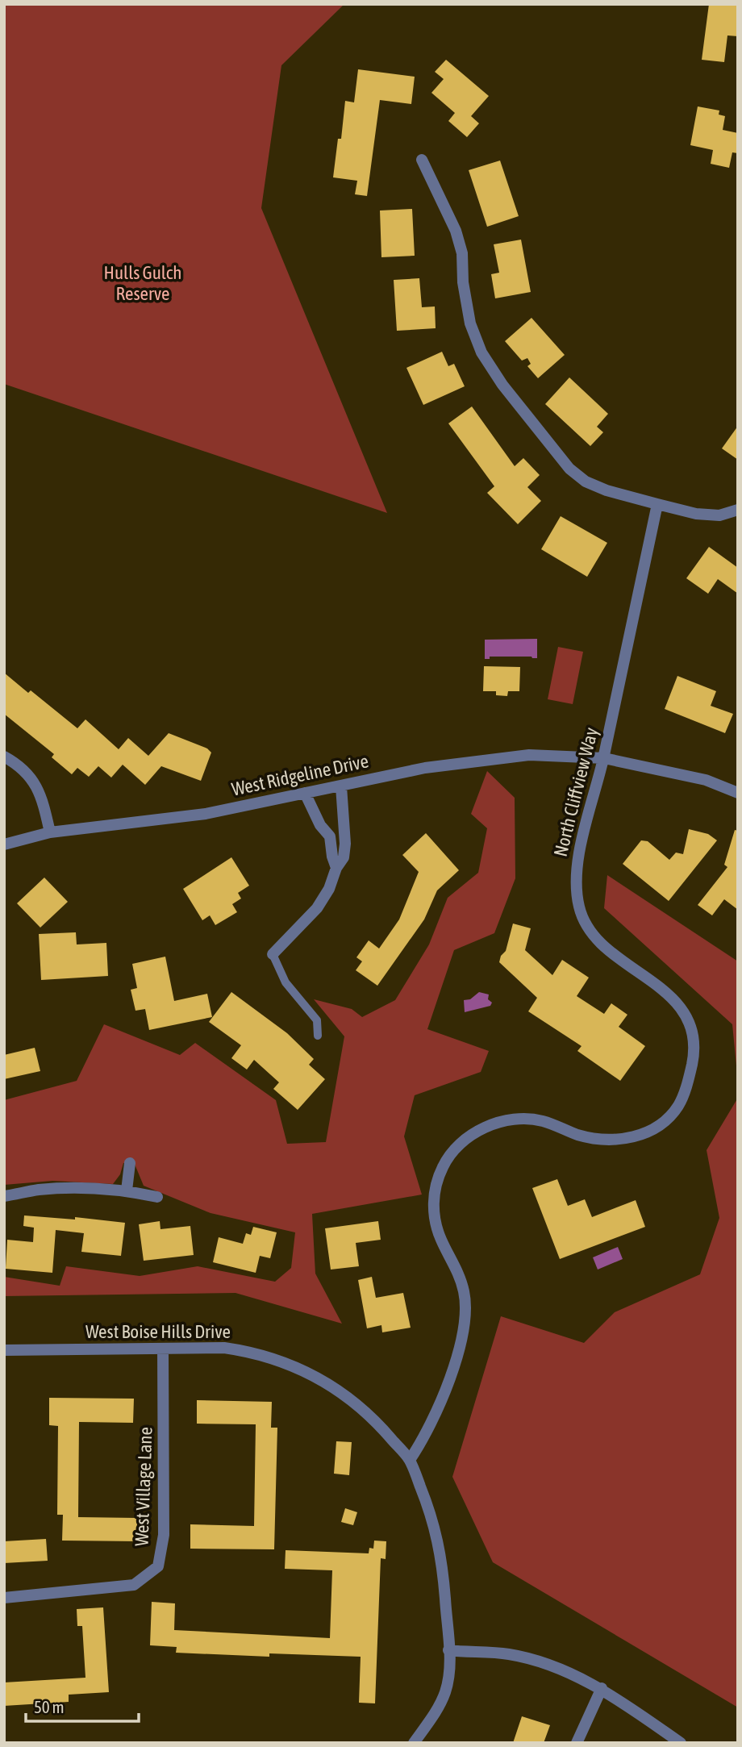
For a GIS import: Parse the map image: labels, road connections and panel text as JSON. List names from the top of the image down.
{
  "streets": {
    "street": [
      "West Ridgeline Drive",
      "North Cliffview Way",
      "West Boise Hills Drive",
      "West Village Lane"
    ]
  },
  "crossings": [
    ["West Ridgeline Drive", "North Cliffview Way"],
    ["North Cliffview Way", "West Boise Hills Drive"],
    ["West Boise Hills Drive", "West Village Lane"]
  ],
  "parks": ["Hulls Gulch Reserve"],
  "scale_bar": "50 m"
}
